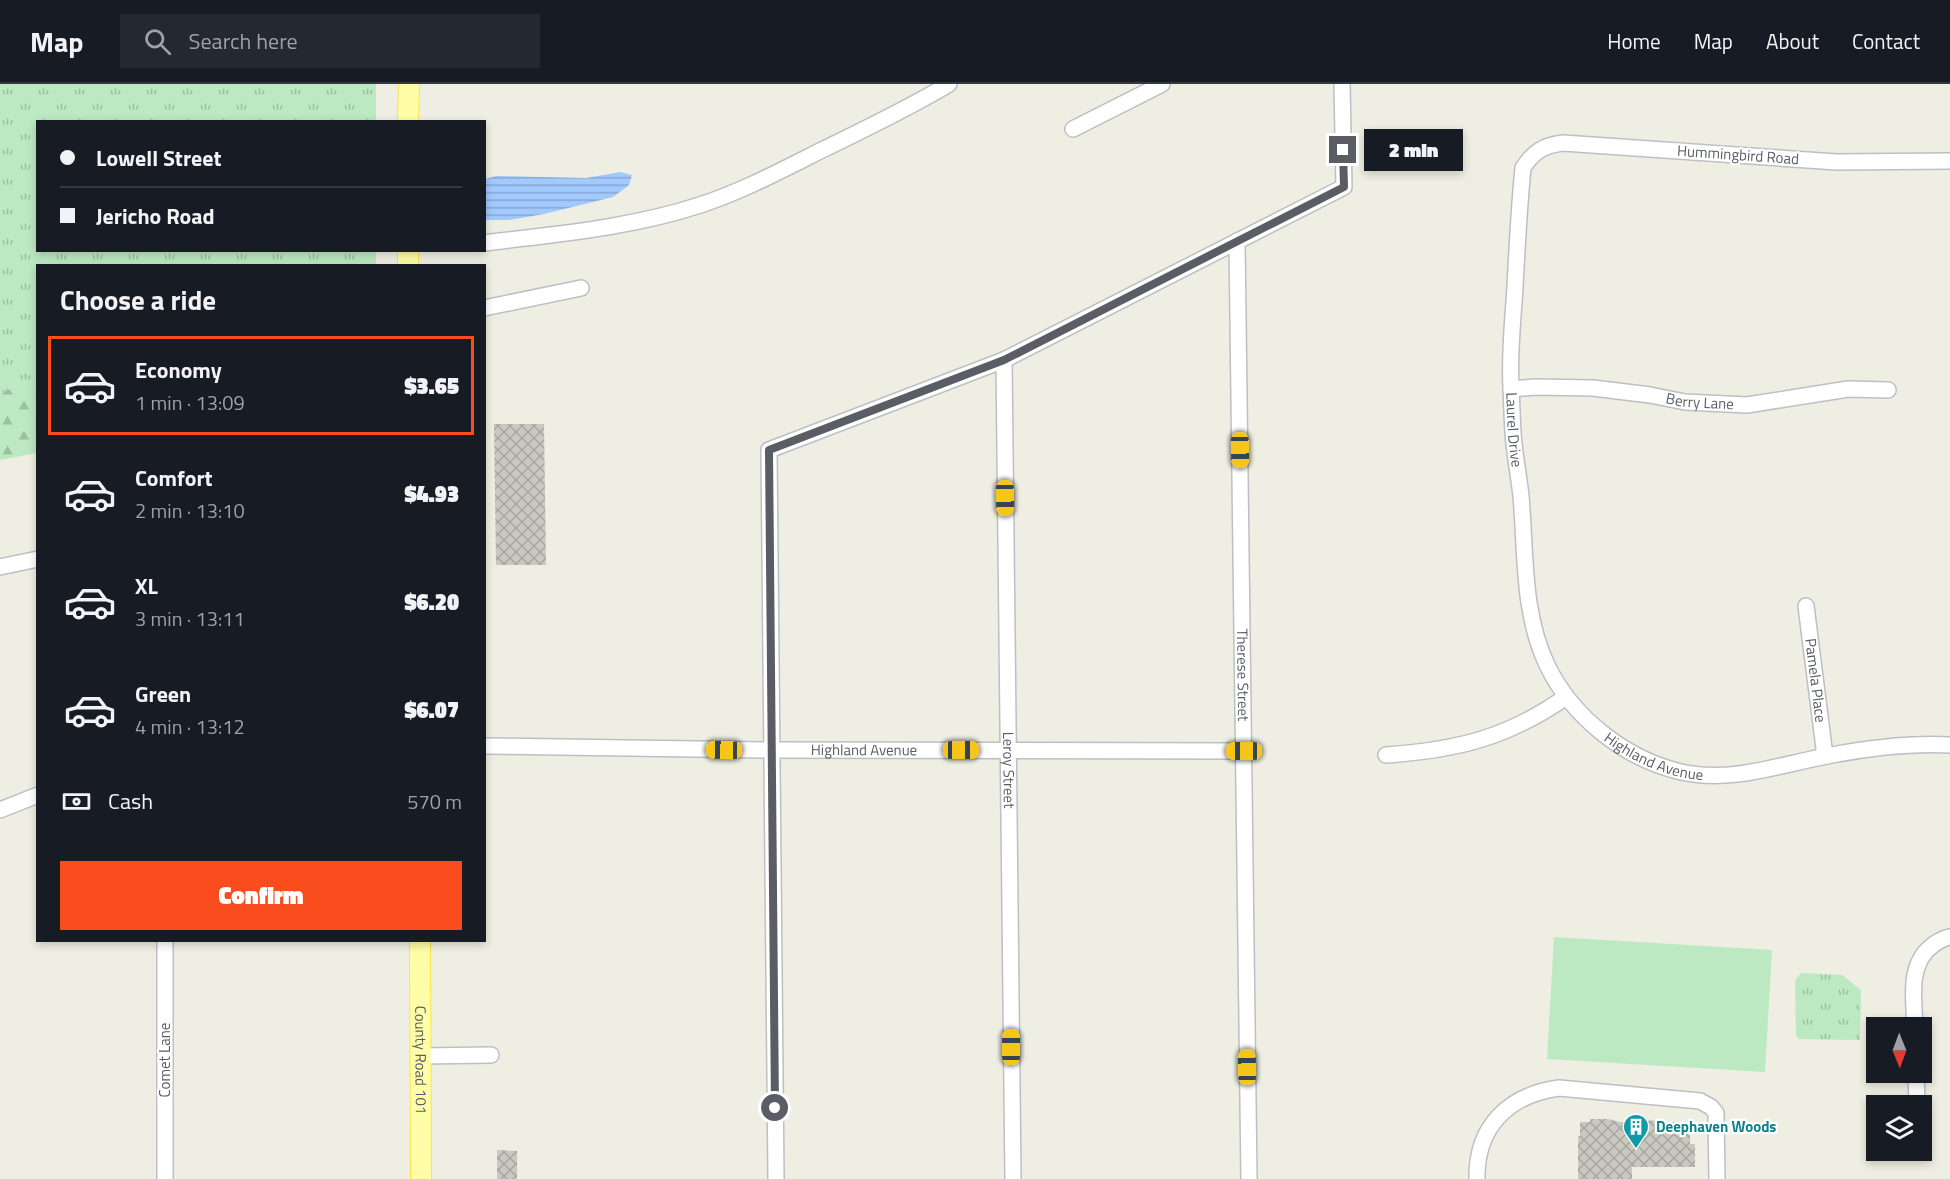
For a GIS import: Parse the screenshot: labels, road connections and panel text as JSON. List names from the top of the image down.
{
  "streets": {
    "main road": ["County Road 101"],
    "street": [
      "Hummingbird Road",
      "Berry Lane",
      "Laurel Drive",
      "Therese Street",
      "Pamela Place",
      "Highland Avenue",
      "Leroy Street",
      "Comet Lane"
    ]
  },
  "crossings": [
    ["Hummingbird Road", "Laurel Drive"],
    ["Berry Lane", "Laurel Drive"],
    ["Laurel Drive", "Highland Avenue"],
    ["Therese Street", "Highland Avenue"],
    ["Pamela Place", "Highland Avenue"],
    ["Highland Avenue", "Leroy Street"]
  ],
  "places": {
    "building": ["Deephaven Woods"]
  },
  "north": "bottom",
  "page": {
    "header": "Map",
    "search": "Search here",
    "nav": [
      "Home",
      "Map",
      "About",
      "Contact"
    ],
    "banner": ["Lowell Street", "Jericho Road"],
    "bubble": "2 min",
    "heading": "Choose a ride",
    "list": [
      {
        "name": "Economy",
        "note": "1 min · 13:09",
        "value": "$3.65"
      },
      {
        "name": "Comfort",
        "note": "2 min · 13:10",
        "value": "$4.93"
      },
      {
        "name": "XL",
        "note": "3 min · 13:11",
        "value": "$6.20"
      },
      {
        "name": "Green",
        "note": "4 min · 13:12",
        "value": "$6.07"
      }
    ],
    "pay": ["Cash", "570 m"],
    "buttons": "Confirm"
  }
}
